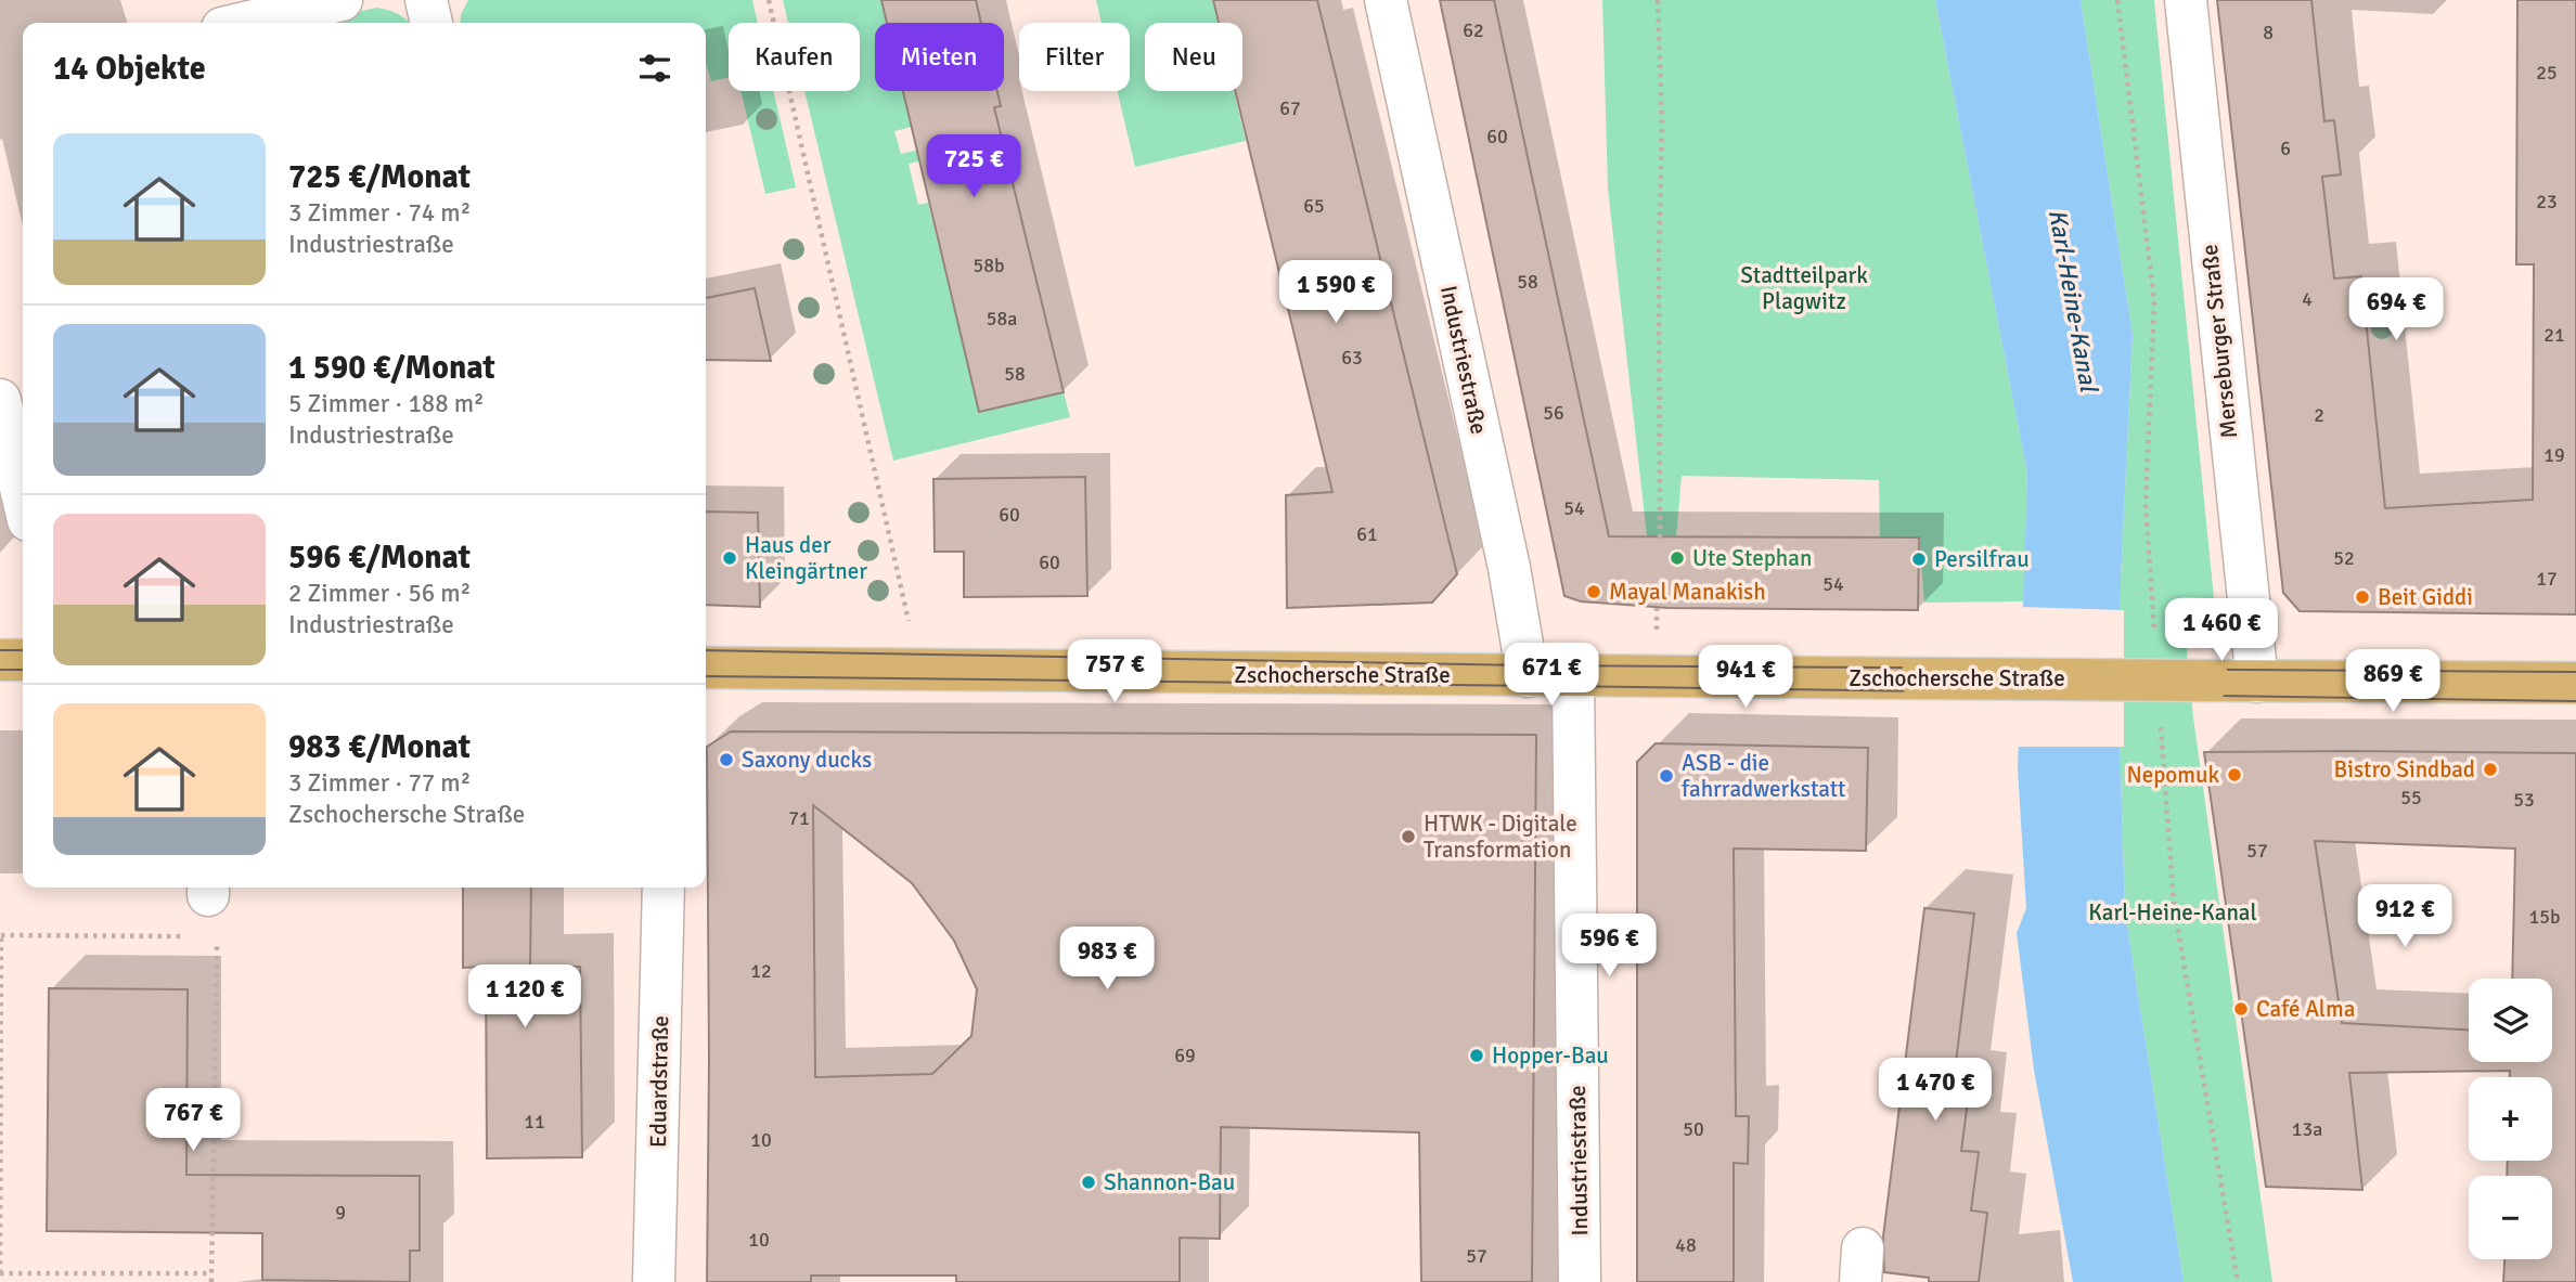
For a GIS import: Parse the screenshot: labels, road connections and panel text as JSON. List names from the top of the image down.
{
  "streets": {
    "main road": ["Zschochersche Straße"],
    "street": ["Merseburger Straße", "Industriestraße", "Eduardstraße"]
  },
  "crossings": [
    ["Merseburger Straße", "Zschochersche Straße"],
    ["Industriestraße", "Zschochersche Straße"]
  ],
  "water": ["Karl-Heine-Kanal"],
  "parks": ["Stadtteilpark Plagwitz", "Karl-Heine-Kanal"],
  "places": [
    "Haus der Kleingärtner",
    "Ute Stephan",
    "Persilfrau",
    "Mayal Manakish",
    "Beit Giddi",
    "Saxony ducks",
    "Bistro Sindbad",
    "Nepomuk",
    "ASB - die fahrradwerkstatt",
    "HTWK - Digitale Transformation",
    "Café Alma",
    "Hopper-Bau",
    "Shannon-Bau"
  ],
  "house_numbers": [
    "62",
    "8",
    "25",
    "67",
    "60",
    "6",
    "23",
    "65",
    "58b",
    "58",
    "4",
    "58a",
    "21",
    "63",
    "58",
    "56",
    "2",
    "19",
    "54",
    "60",
    "61",
    "52",
    "60",
    "17",
    "54",
    "55",
    "53",
    "71",
    "57",
    "15b",
    "12",
    "69",
    "11",
    "50",
    "13a",
    "10",
    "9",
    "10",
    "48",
    "57"
  ],
  "page": {
    "chip": [
      "Kaufen",
      "Mieten",
      "Filter",
      "Neu"
    ],
    "heading": "14 Objekte",
    "list": [
      {
        "name": "725 €/Monat",
        "note": "3 Zimmer · 74 m² · Industriestraße"
      },
      {
        "name": "1 590 €/Monat",
        "note": "5 Zimmer · 188 m² · Industriestraße"
      },
      {
        "name": "596 €/Monat",
        "note": "2 Zimmer · 56 m² · Industriestraße"
      },
      {
        "name": "983 €/Monat",
        "note": "3 Zimmer · 77 m² · Zschochersche Straße"
      }
    ],
    "price": [
      "725 €",
      "1 590 €",
      "694 €",
      "1 460 €",
      "757 €",
      "671 €",
      "941 €",
      "869 €",
      "912 €",
      "596 €",
      "983 €",
      "1 120 €",
      "1 470 €",
      "767 €"
    ],
    "map_buttons": ["+", "−"]
  }
}
